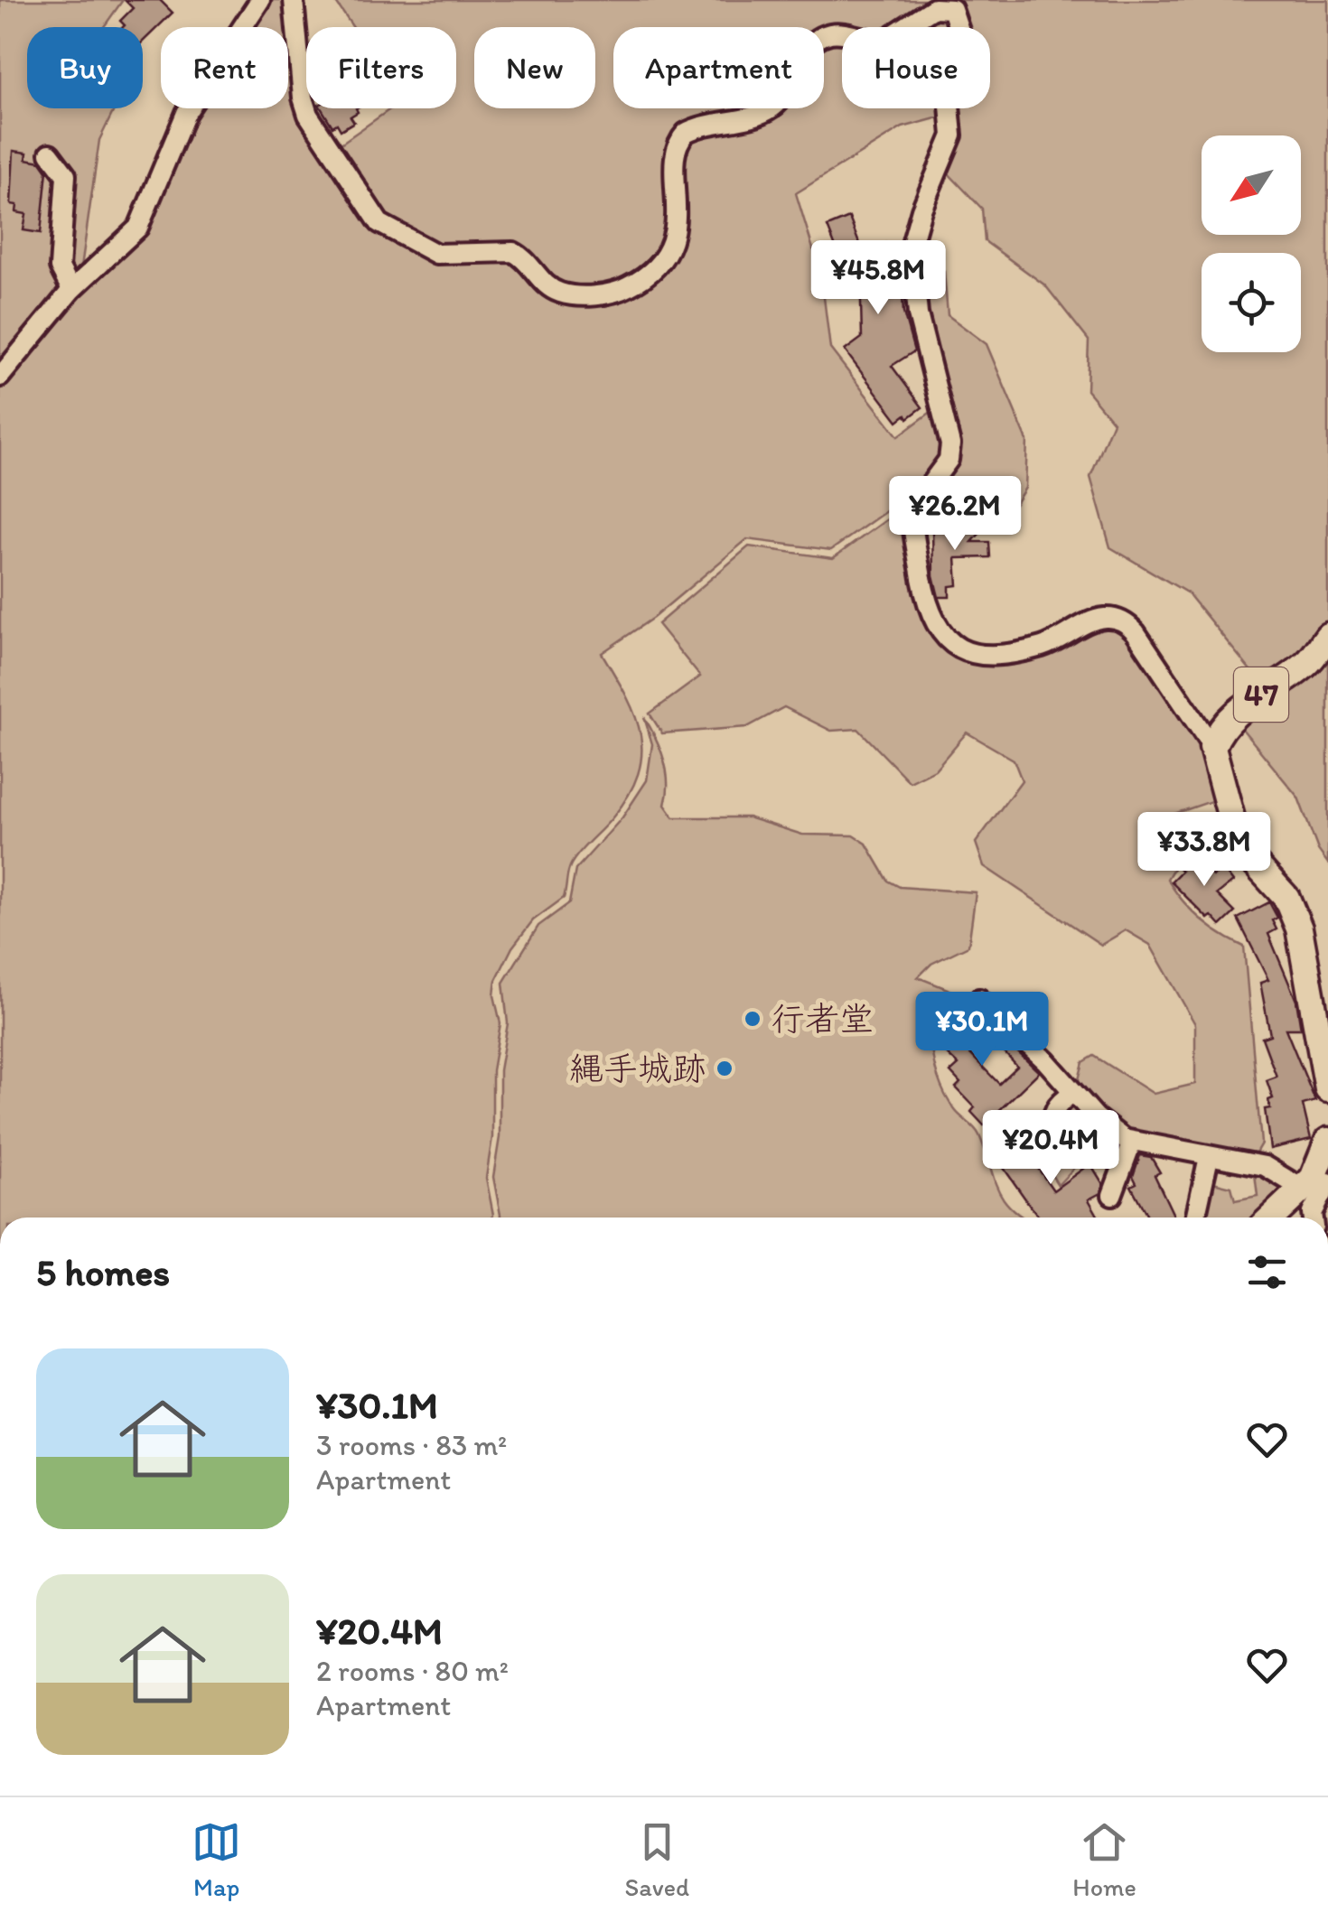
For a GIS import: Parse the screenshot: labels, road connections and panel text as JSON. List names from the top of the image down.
{
  "streets": {
    "main road": ["47"]
  },
  "places": ["行者堂", "縄手城跡"],
  "north": "bottom left",
  "page": {
    "chip": [
      "Buy",
      "Rent",
      "Filters",
      "New",
      "Apartment",
      "House"
    ],
    "price": [
      "¥45.8M",
      "¥26.2M",
      "¥33.8M",
      "¥30.1M",
      "¥20.4M"
    ],
    "heading": "5 homes",
    "list": [
      {
        "name": "¥30.1M",
        "note": "3 rooms · 83 m² · Apartment"
      },
      {
        "name": "¥20.4M",
        "note": "2 rooms · 80 m² · Apartment"
      }
    ],
    "tabs": ["Map", "Saved", "Home"]
  }
}
